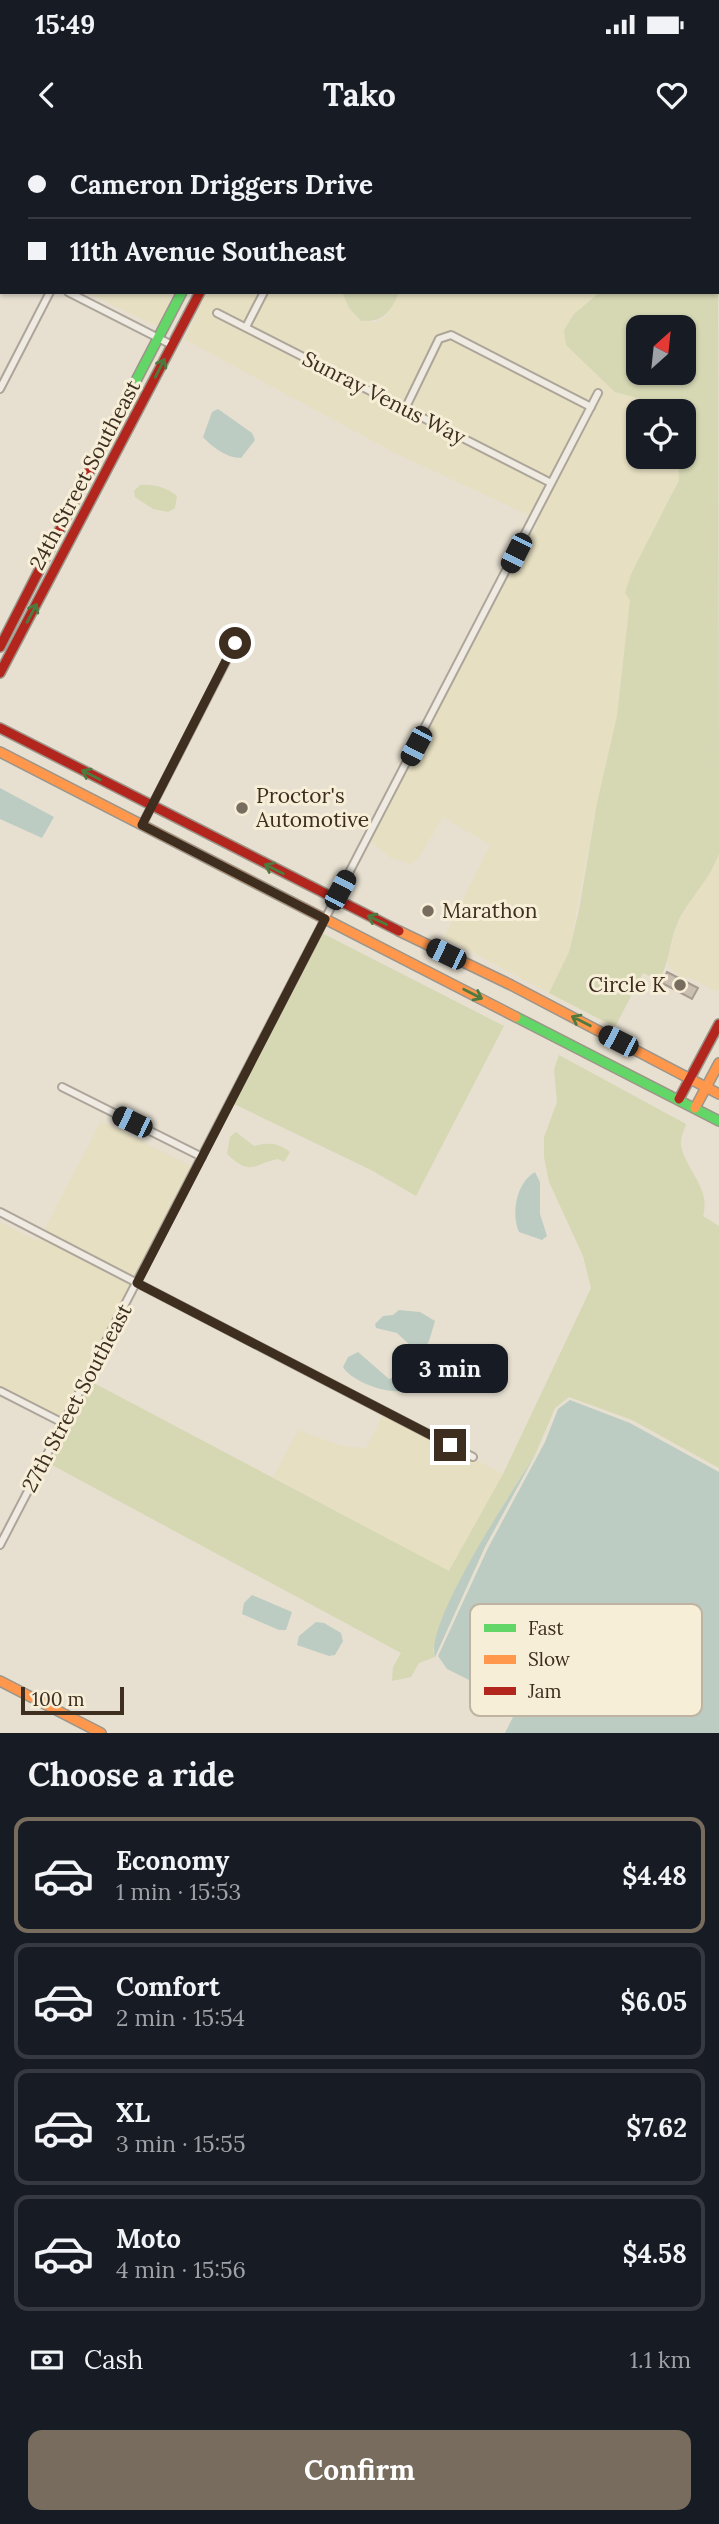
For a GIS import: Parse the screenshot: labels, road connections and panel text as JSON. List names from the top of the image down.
{
  "streets": {
    "main road": ["24th Street Southeast"],
    "street": ["Sunray Venus Way", "27th Street Southeast"]
  },
  "crossings": [
    ["Sunray Venus Way", "27th Street Southeast"]
  ],
  "places": ["Proctor's Automotive", "Marathon", "Circle K"],
  "legend": ["Fast", "Slow", "Jam"],
  "scale_bar": "100 m",
  "north": "top right",
  "page": {
    "status": "15:49",
    "header": "Tako",
    "banner": ["Cameron Driggers Drive", "11th Avenue Southeast"],
    "bubble": "3 min",
    "scale": "100 m",
    "heading": "Choose a ride",
    "list": [
      {
        "name": "Economy",
        "note": "1 min · 15:53",
        "value": "$4.48"
      },
      {
        "name": "Comfort",
        "note": "2 min · 15:54",
        "value": "$6.05"
      },
      {
        "name": "XL",
        "note": "3 min · 15:55",
        "value": "$7.62"
      },
      {
        "name": "Moto",
        "note": "4 min · 15:56",
        "value": "$4.58"
      }
    ],
    "pay": ["Cash", "1.1 km"],
    "buttons": "Confirm"
  }
}
